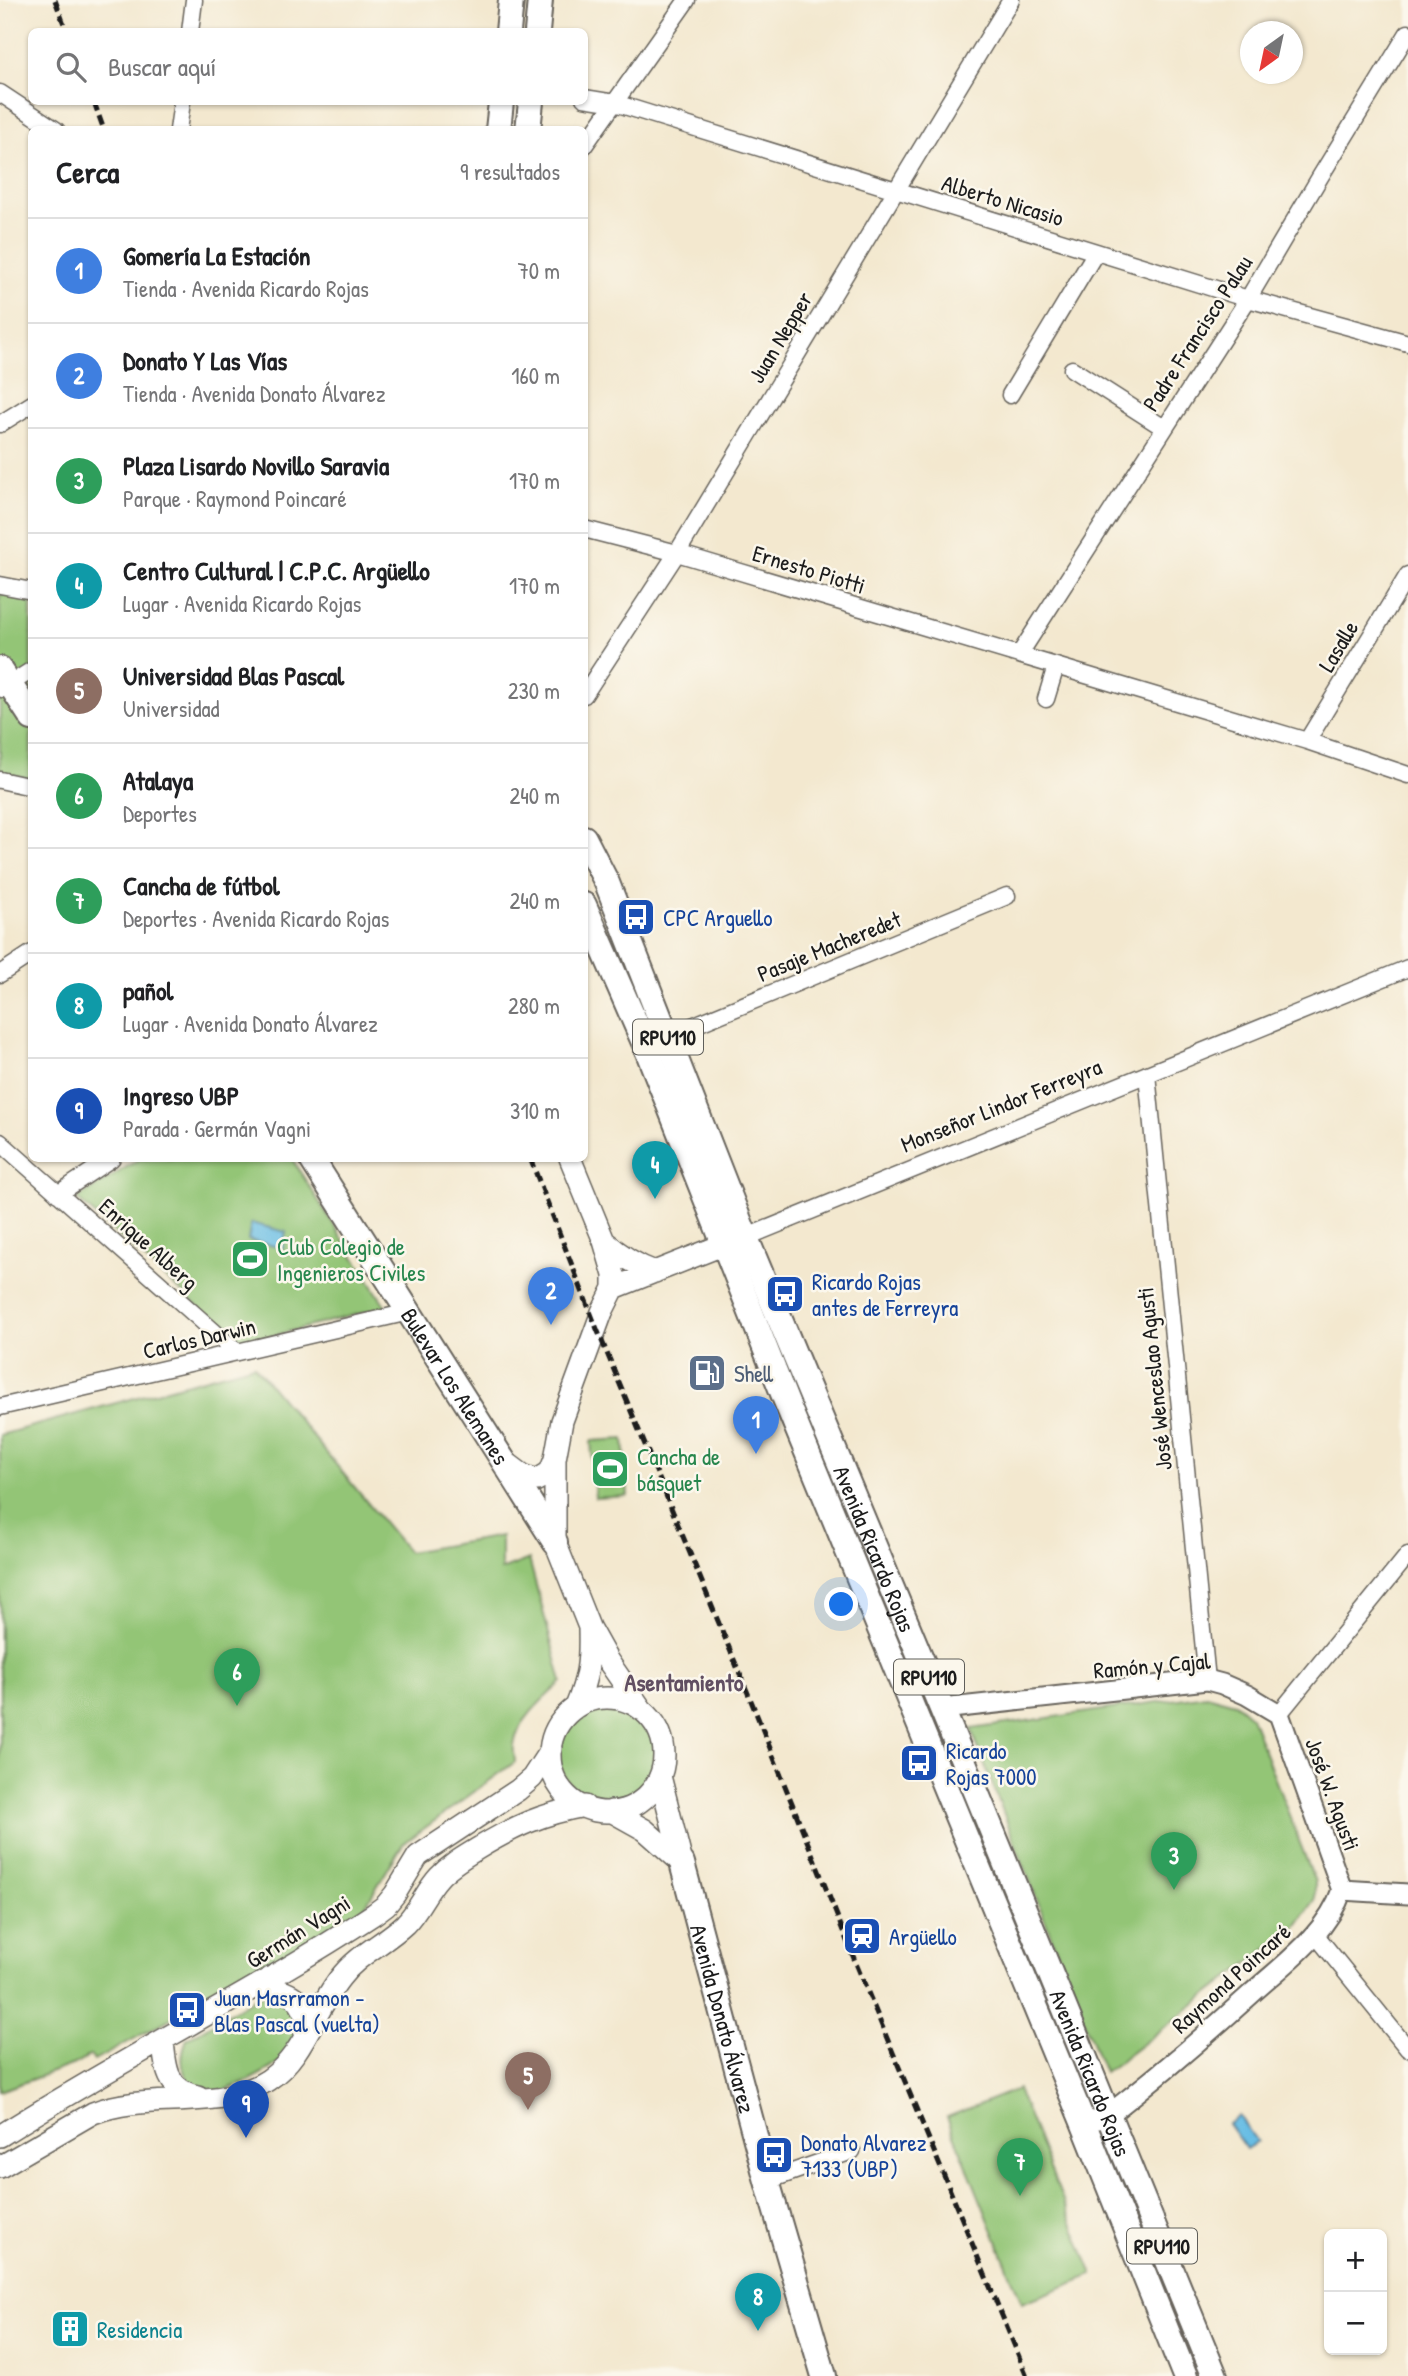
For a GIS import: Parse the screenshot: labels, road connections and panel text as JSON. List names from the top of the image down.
{
  "streets": {
    "main road": [
      "RPU110",
      "Monseñor Lindor Ferreyra",
      "Bulevar Los Alemanes",
      "Avenida Ricardo Rojas",
      "Germán Vagni",
      "Avenida Donato Álvarez"
    ],
    "street": [
      "Alberto Nicasio",
      "Padre Francisco Palau",
      "Juan Nepper",
      "Ernesto Piotti",
      "Lasalle",
      "Pasaje Macheredet",
      "Enrique Alberg",
      "Carlos Darwin",
      "José Wenceslao Agusti",
      "Ramón y Cajal",
      "José W. Agusti",
      "Raymond Poincaré"
    ]
  },
  "crossings": [
    ["Alberto Nicasio", "Padre Francisco Palau"],
    ["Alberto Nicasio", "Juan Nepper"],
    ["Padre Francisco Palau", "Ernesto Piotti"],
    ["Juan Nepper", "Ernesto Piotti"],
    ["Pasaje Macheredet", "Avenida Ricardo Rojas"],
    ["Monseñor Lindor Ferreyra", "José Wenceslao Agusti"],
    ["Monseñor Lindor Ferreyra", "Avenida Ricardo Rojas"],
    ["Enrique Alberg", "Carlos Darwin"],
    ["Carlos Darwin", "Bulevar Los Alemanes"],
    ["José Wenceslao Agusti", "Ramón y Cajal"],
    ["Avenida Ricardo Rojas", "Ramón y Cajal"],
    ["Avenida Ricardo Rojas", "Raymond Poincaré"],
    ["Ramón y Cajal", "José W. Agusti"],
    ["José W. Agusti", "Raymond Poincaré"],
    ["Germán Vagni", "Avenida Donato Álvarez"]
  ],
  "districts": ["Asentamiento"],
  "places": {
    "bus stop": [
      "CPC Arguello",
      "Ricardo Rojas antes de Ferreyra",
      "Ricardo Rojas 7000",
      "Juan Masrramon - Blas Pascal (vuelta)",
      "Donato Alvarez 7133 (UBP)"
    ],
    "sports": ["Club Colegio de Ingenieros Civiles", "Cancha de básquet"],
    "fuel station": ["Shell"],
    "station": ["Argüello"],
    "building": ["Residencia"]
  },
  "north": "bottom left",
  "page": {
    "search": "Buscar aquí",
    "heading": ["Cerca", "9 resultados"],
    "list": [
      {
        "mark": "1",
        "name": "Gomería La Estación",
        "note": "Tienda · Avenida Ricardo Rojas",
        "value": "70 m"
      },
      {
        "mark": "2",
        "name": "Donato Y Las Vías",
        "note": "Tienda · Avenida Donato Álvarez",
        "value": "160 m"
      },
      {
        "mark": "3",
        "name": "Plaza Lisardo Novillo Saravia",
        "note": "Parque · Raymond Poincaré",
        "value": "170 m"
      },
      {
        "mark": "4",
        "name": "Centro Cultural | C.P.C. Argüello",
        "note": "Lugar · Avenida Ricardo Rojas",
        "value": "170 m"
      },
      {
        "mark": "5",
        "name": "Universidad Blas Pascal",
        "note": "Universidad",
        "value": "230 m"
      },
      {
        "mark": "6",
        "name": "Atalaya",
        "note": "Deportes",
        "value": "240 m"
      },
      {
        "mark": "7",
        "name": "Cancha de fútbol",
        "note": "Deportes · Avenida Ricardo Rojas",
        "value": "240 m"
      },
      {
        "mark": "8",
        "name": "pañol",
        "note": "Lugar · Avenida Donato Álvarez",
        "value": "280 m"
      },
      {
        "mark": "9",
        "name": "Ingreso UBP",
        "note": "Parada · Germán Vagni",
        "value": "310 m"
      }
    ],
    "pins": [
      "4",
      "2",
      "1",
      "6",
      "3",
      "5",
      "9",
      "7",
      "8"
    ],
    "map_buttons": ["+", "−"]
  }
}
